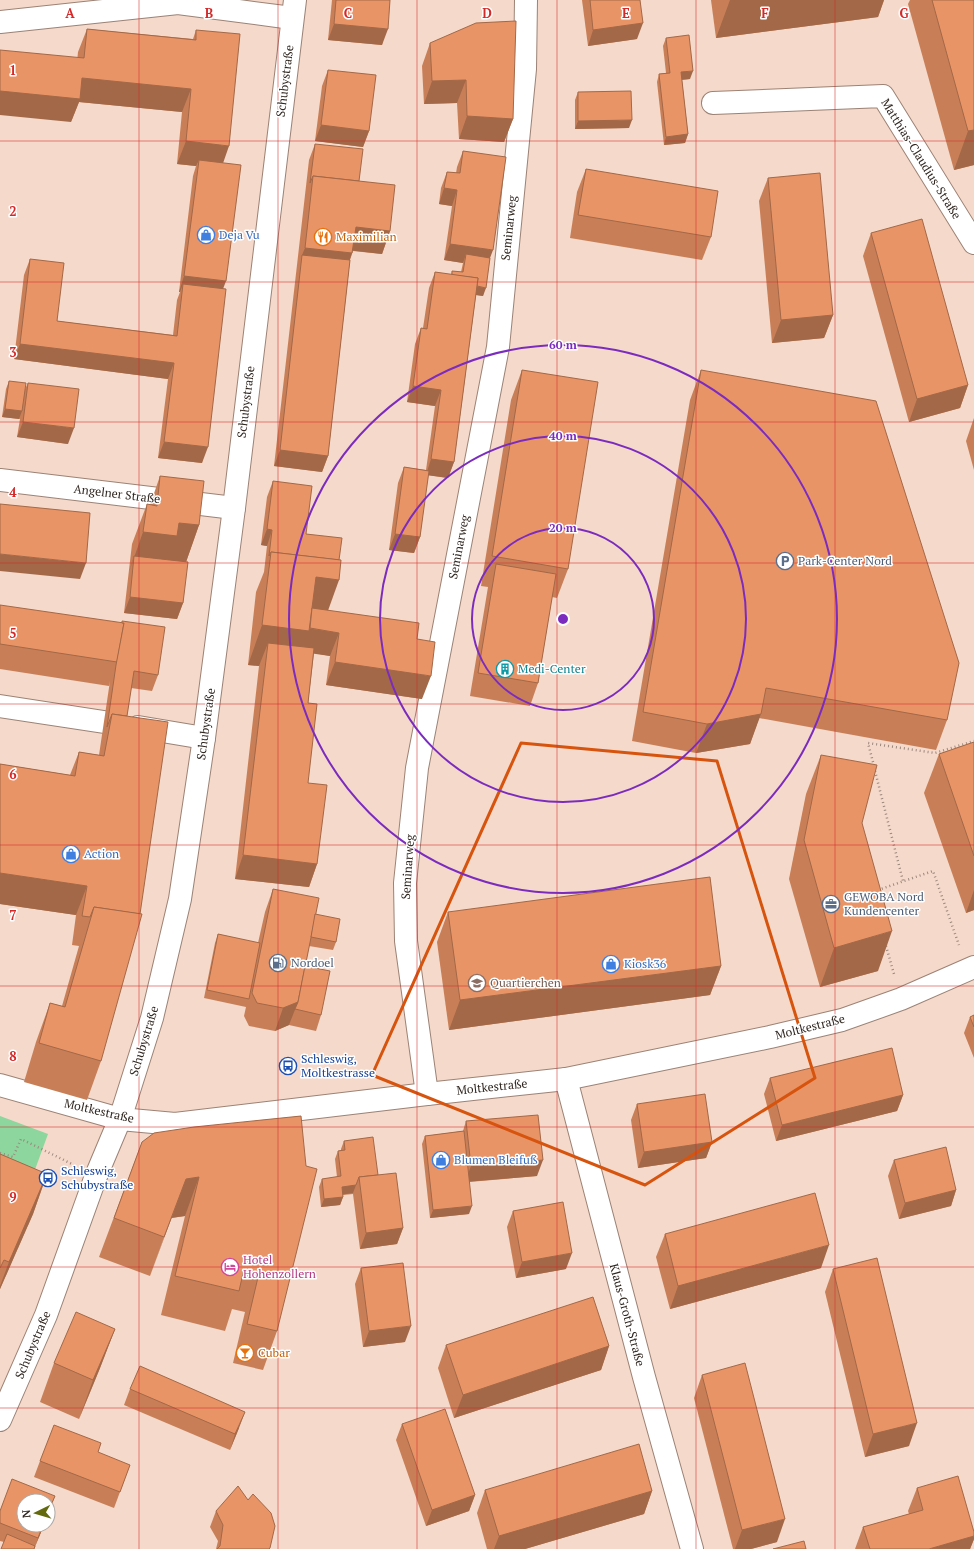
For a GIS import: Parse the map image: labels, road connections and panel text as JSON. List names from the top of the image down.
{
  "streets": {
    "street": [
      "Schubystraße",
      "Matthias-Claudius-Straße",
      "Seminarweg",
      "Angelner Straße",
      "Moltkestraße",
      "Klaus-Groth-Straße"
    ]
  },
  "crossings": [
    ["Schubystraße", "Angelner Straße"],
    ["Schubystraße", "Moltkestraße"],
    ["Seminarweg", "Moltkestraße"],
    ["Moltkestraße", "Klaus-Groth-Straße"]
  ],
  "places": {
    "shop": [
      "Deja Vu",
      "Action",
      "Kiosk36",
      "Blumen Bleifuß"
    ],
    "restaurant": ["Maximilian"],
    "parking": ["Park-Center Nord"],
    "building": ["Medi-Center"],
    "office": ["GEWOBA Nord Kundencenter"],
    "fuel station": ["Nordoel"],
    "school or university": ["Quartierchen"],
    "bus stop": ["Schleswig, Moltkestrasse", "Schleswig, Schubystraße"],
    "hotel": ["Hotel Hohenzollern"],
    "bar": ["Cubar"]
  },
  "north": "left",
  "grid": {
    "columns": [
      "A",
      "B",
      "C",
      "D",
      "E",
      "F",
      "G"
    ],
    "rows": [
      "1",
      "2",
      "3",
      "4",
      "5",
      "6",
      "7",
      "8",
      "9"
    ]
  },
  "rings": ["60 m", "40 m", "20 m"]
}
